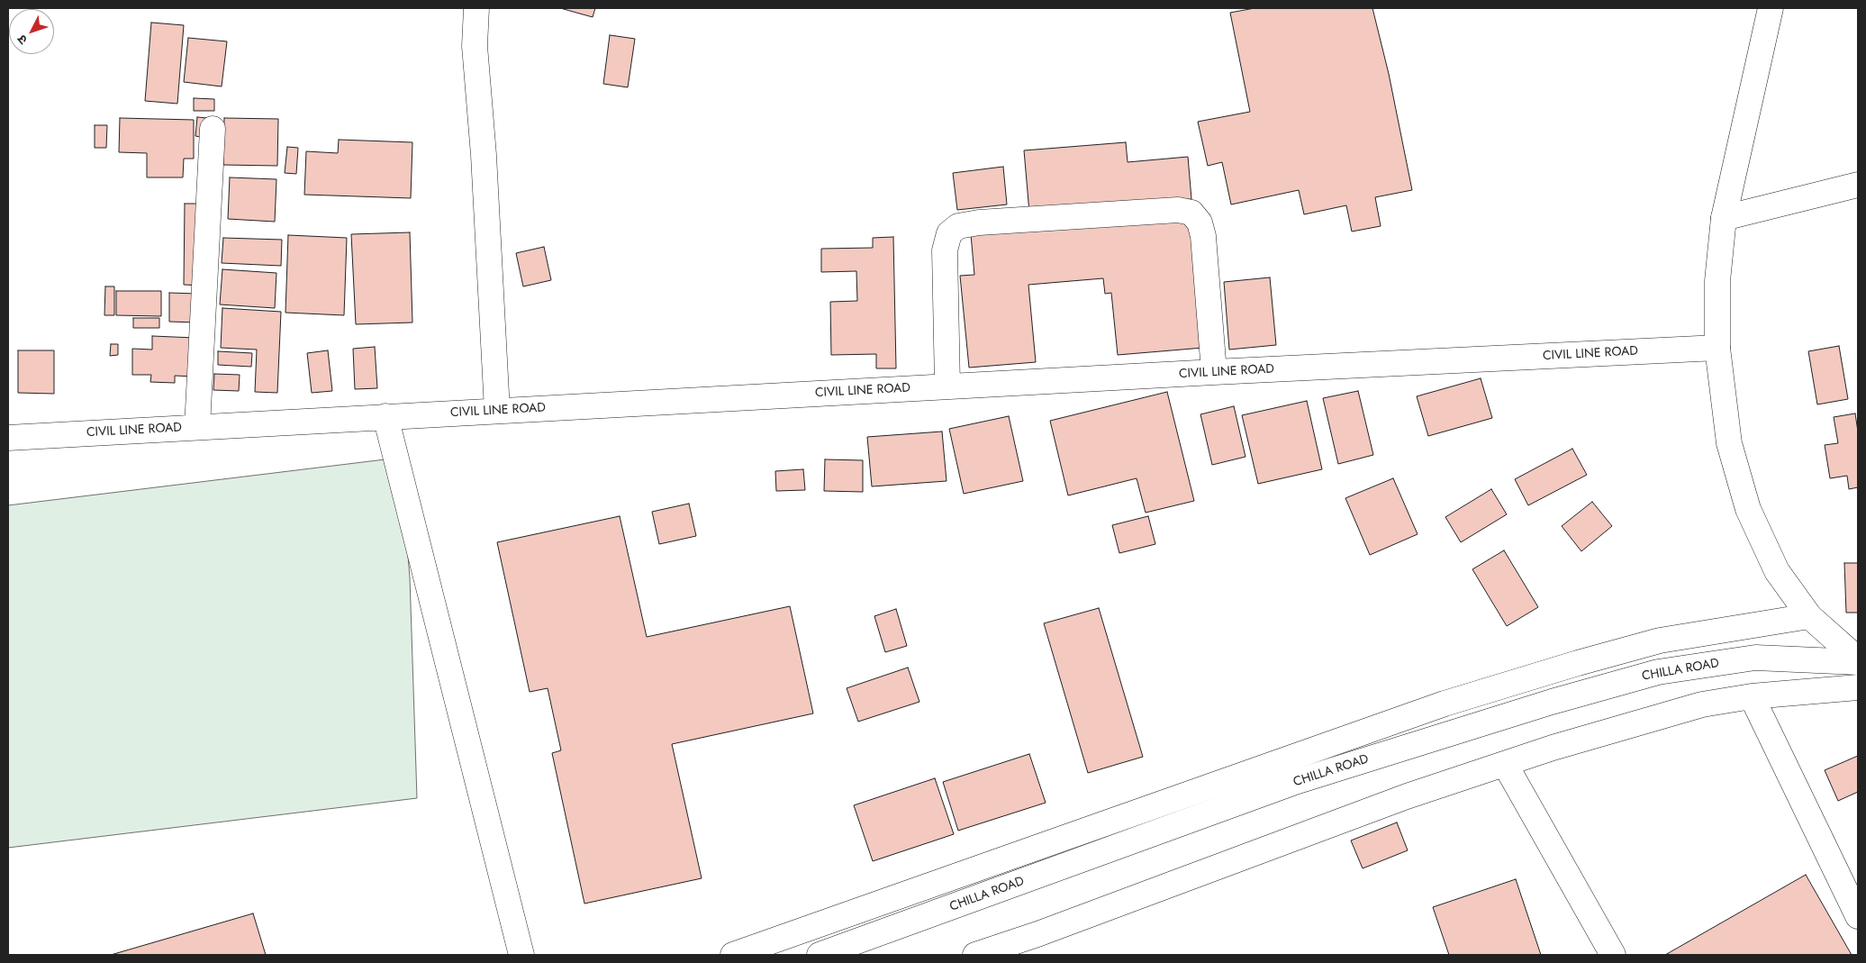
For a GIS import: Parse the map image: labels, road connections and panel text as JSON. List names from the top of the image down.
{
  "streets": {
    "main road": ["CIVIL LINE ROAD", "CHILLA ROAD"]
  },
  "north": "bottom left"
}
